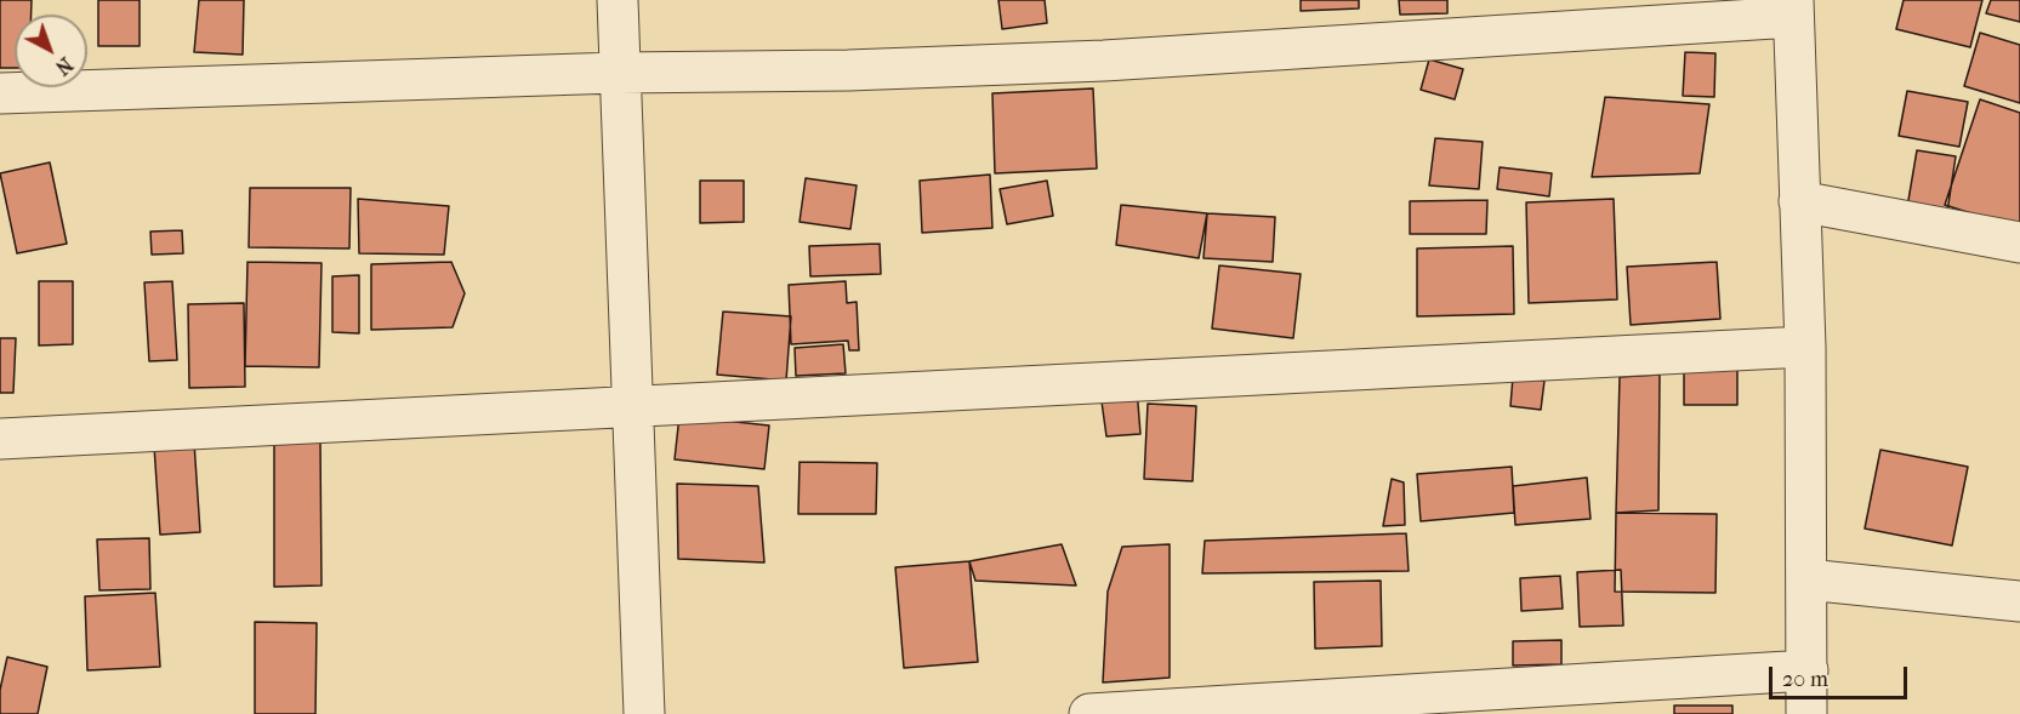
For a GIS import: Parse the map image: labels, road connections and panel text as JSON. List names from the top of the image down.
{
  "scale_bar": "20 m",
  "north": "bottom right"
}
